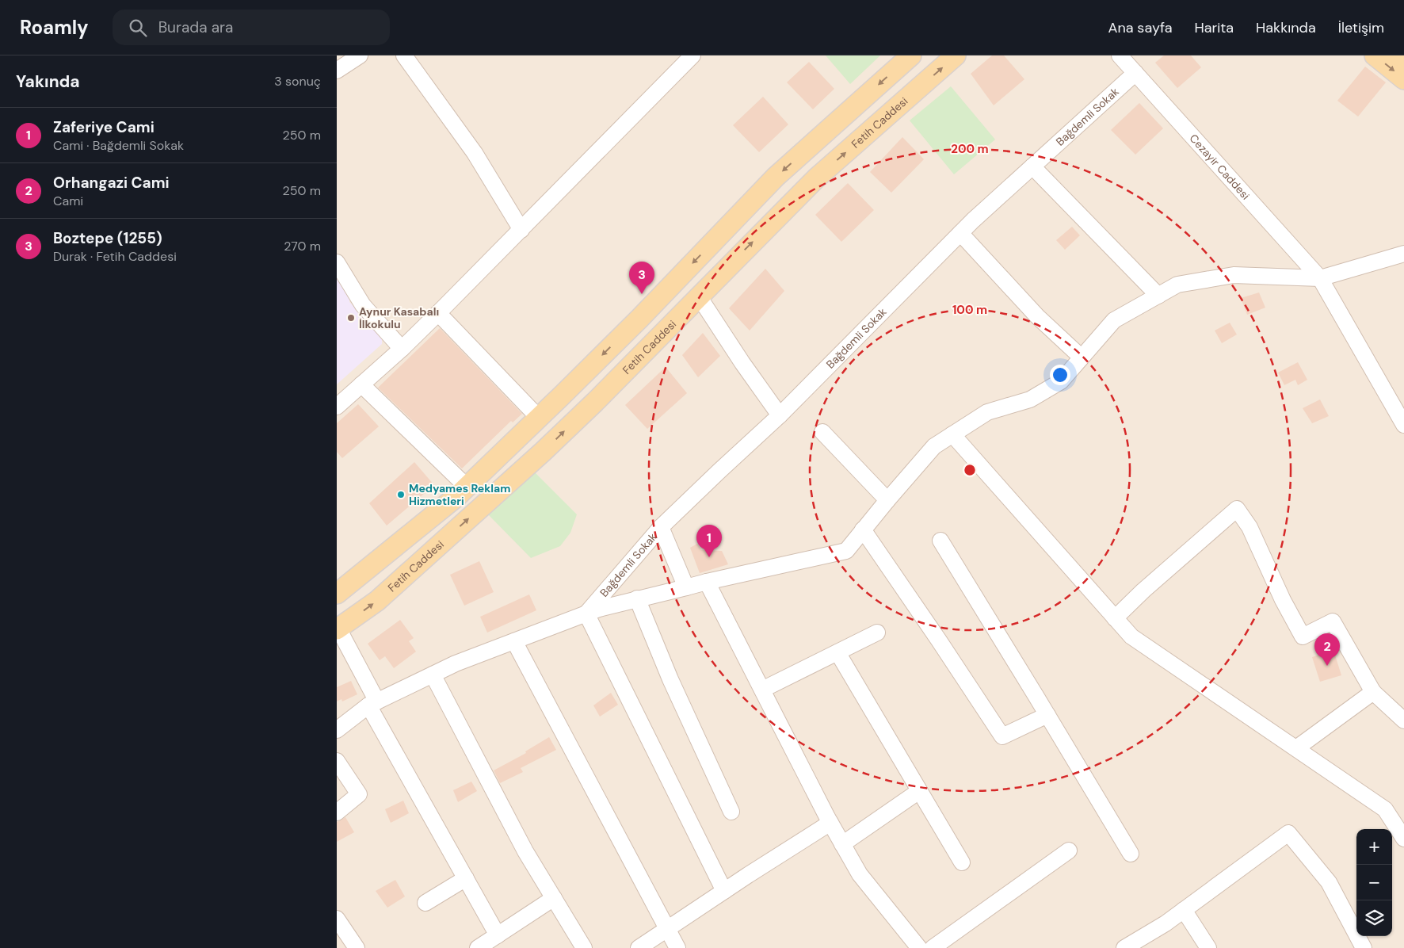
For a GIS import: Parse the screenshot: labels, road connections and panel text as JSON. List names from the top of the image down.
{
  "streets": {
    "main road": ["Fetih Caddesi"],
    "street": ["Bağdemli Sokak", "Cezayir Caddesi"]
  },
  "crossings": [
    ["Bağdemli Sokak", "Cezayir Caddesi"]
  ],
  "places": ["Aynur Kasabalı İlkokulu", "Medyames Reklam Hizmetleri"],
  "page": {
    "header": "Roamly",
    "search": "Burada ara",
    "nav": [
      "Ana sayfa",
      "Harita",
      "Hakkında",
      "İletişim"
    ],
    "heading": ["Yakında", "3 sonuç"],
    "list": [
      {
        "mark": "1",
        "name": "Zaferiye Cami",
        "note": "Cami · Bağdemli Sokak",
        "value": "250 m"
      },
      {
        "mark": "2",
        "name": "Orhangazi Cami",
        "note": "Cami",
        "value": "250 m"
      },
      {
        "mark": "3",
        "name": "Boztepe (1255)",
        "note": "Durak · Fetih Caddesi",
        "value": "270 m"
      }
    ],
    "pins": ["3", "1", "2"],
    "map_buttons": ["+", "−"]
  },
  "rings": ["200 m", "100 m"]
}
